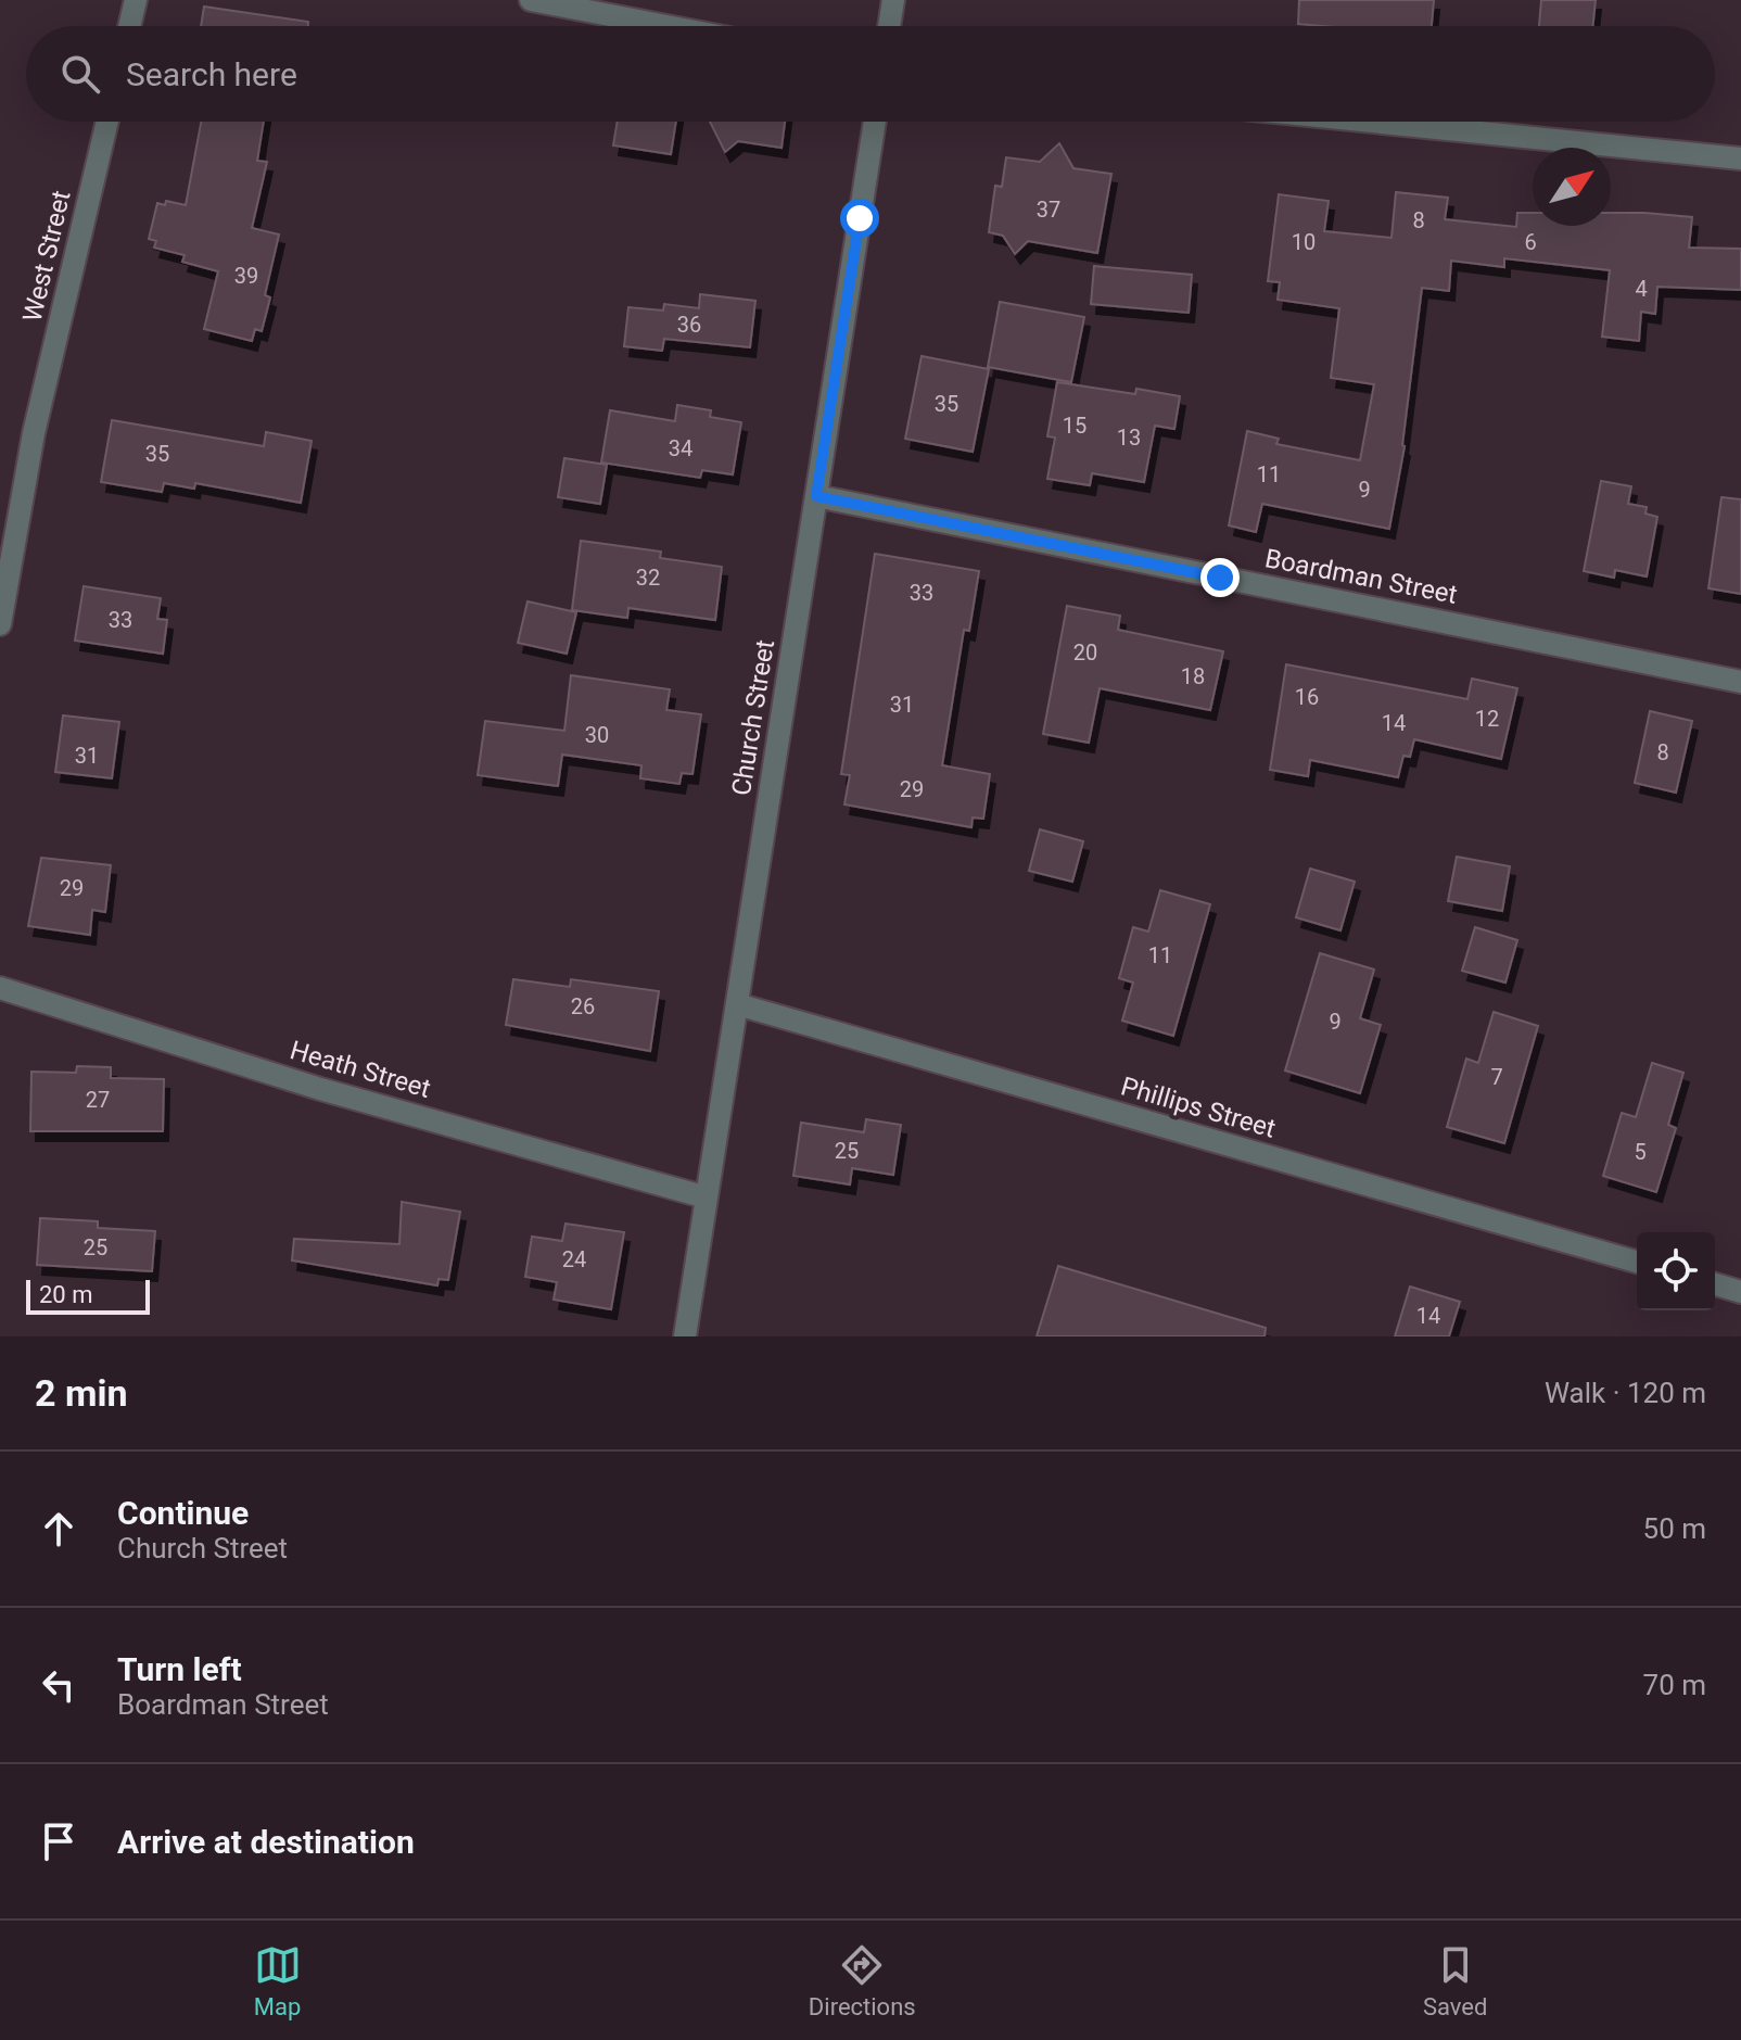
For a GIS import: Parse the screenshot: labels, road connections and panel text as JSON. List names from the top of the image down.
{
  "streets": {
    "street": [
      "West Street",
      "Boardman Street",
      "Church Street",
      "Heath Street",
      "Phillips Street"
    ]
  },
  "crossings": [
    ["Boardman Street", "Church Street"],
    ["Church Street", "Heath Street"],
    ["Church Street", "Phillips Street"]
  ],
  "house_numbers": [
    "37",
    "8",
    "10",
    "6",
    "39",
    "4",
    "36",
    "35",
    "15",
    "13",
    "34",
    "35",
    "11",
    "9",
    "32",
    "33",
    "33",
    "20",
    "18",
    "16",
    "31",
    "12",
    "14",
    "30",
    "8",
    "31",
    "29",
    "29",
    "11",
    "26",
    "9",
    "7",
    "27",
    "25",
    "5",
    "25",
    "24",
    "14"
  ],
  "scale_bar": "20 m",
  "north": "top right",
  "page": {
    "search": "Search here",
    "scale": "20 m",
    "heading": ["2 min", "Walk · 120 m"],
    "list": [
      ["Continue", "Church Street", "50 m"],
      ["Turn left", "Boardman Street", "70 m"],
      "Arrive at destination"
    ],
    "nav": ["Map", "Directions", "Saved"]
  }
}
